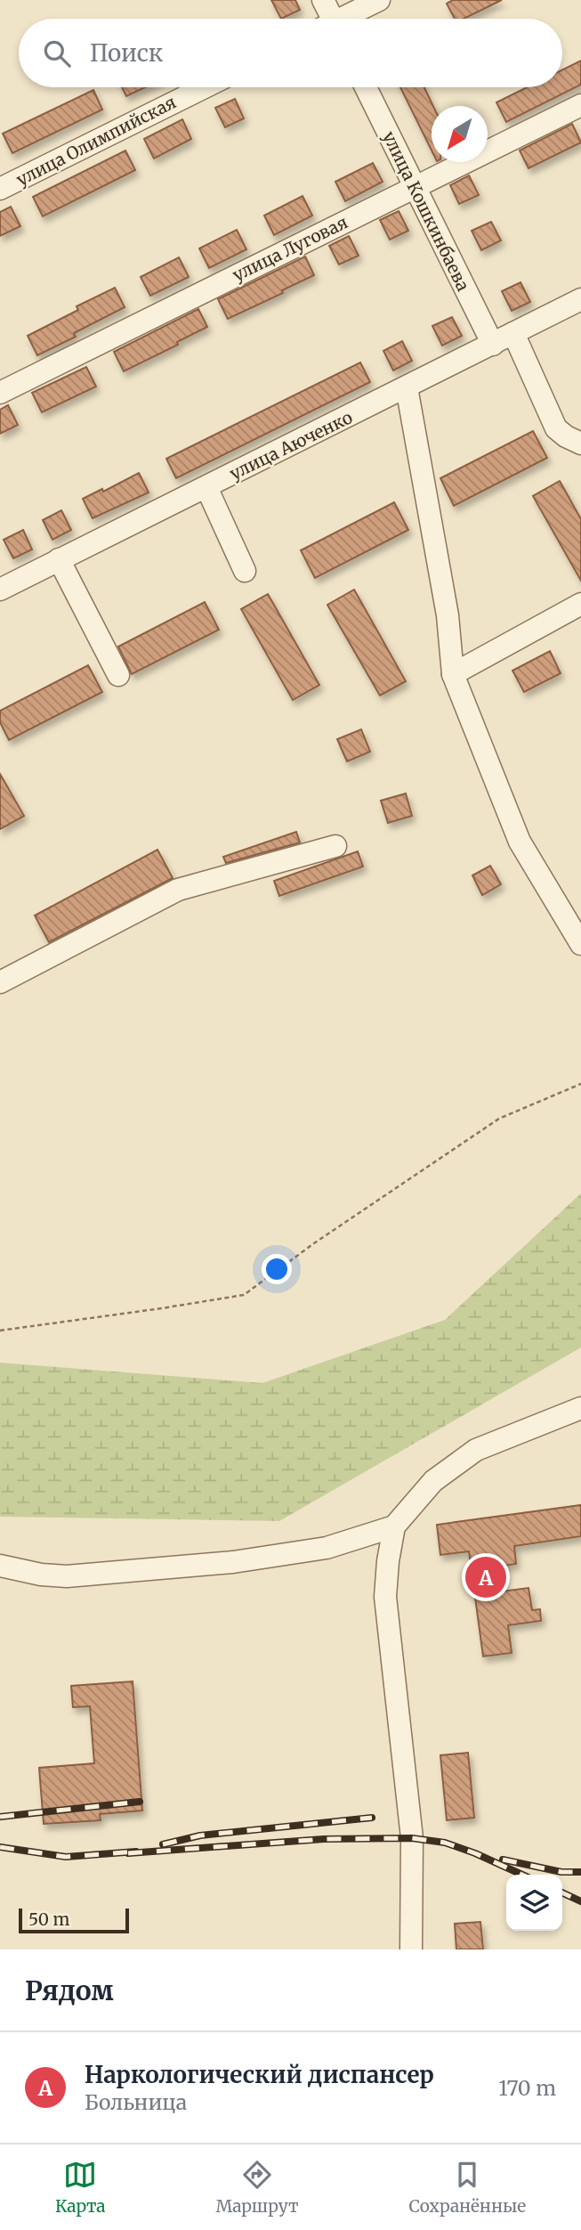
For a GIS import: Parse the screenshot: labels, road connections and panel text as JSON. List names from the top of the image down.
{
  "streets": {
    "street": [
      "улица Олимпийская",
      "улица Кошкинбаева",
      "улица Луговая",
      "улица Аюченко"
    ]
  },
  "crossings": [
    ["улица Кошкинбаева", "улица Луговая"],
    ["улица Кошкинбаева", "улица Аюченко"]
  ],
  "scale_bar": "50 m",
  "north": "bottom left",
  "page": {
    "search": "Поиск",
    "pins": "A",
    "scale": "50 m",
    "heading": "Рядом",
    "list": [
      {
        "mark": "A",
        "name": "Наркологический диспансер",
        "note": "Больница",
        "value": "170 m"
      }
    ],
    "nav": ["Карта", "Маршрут", "Сохранённые"]
  }
}
